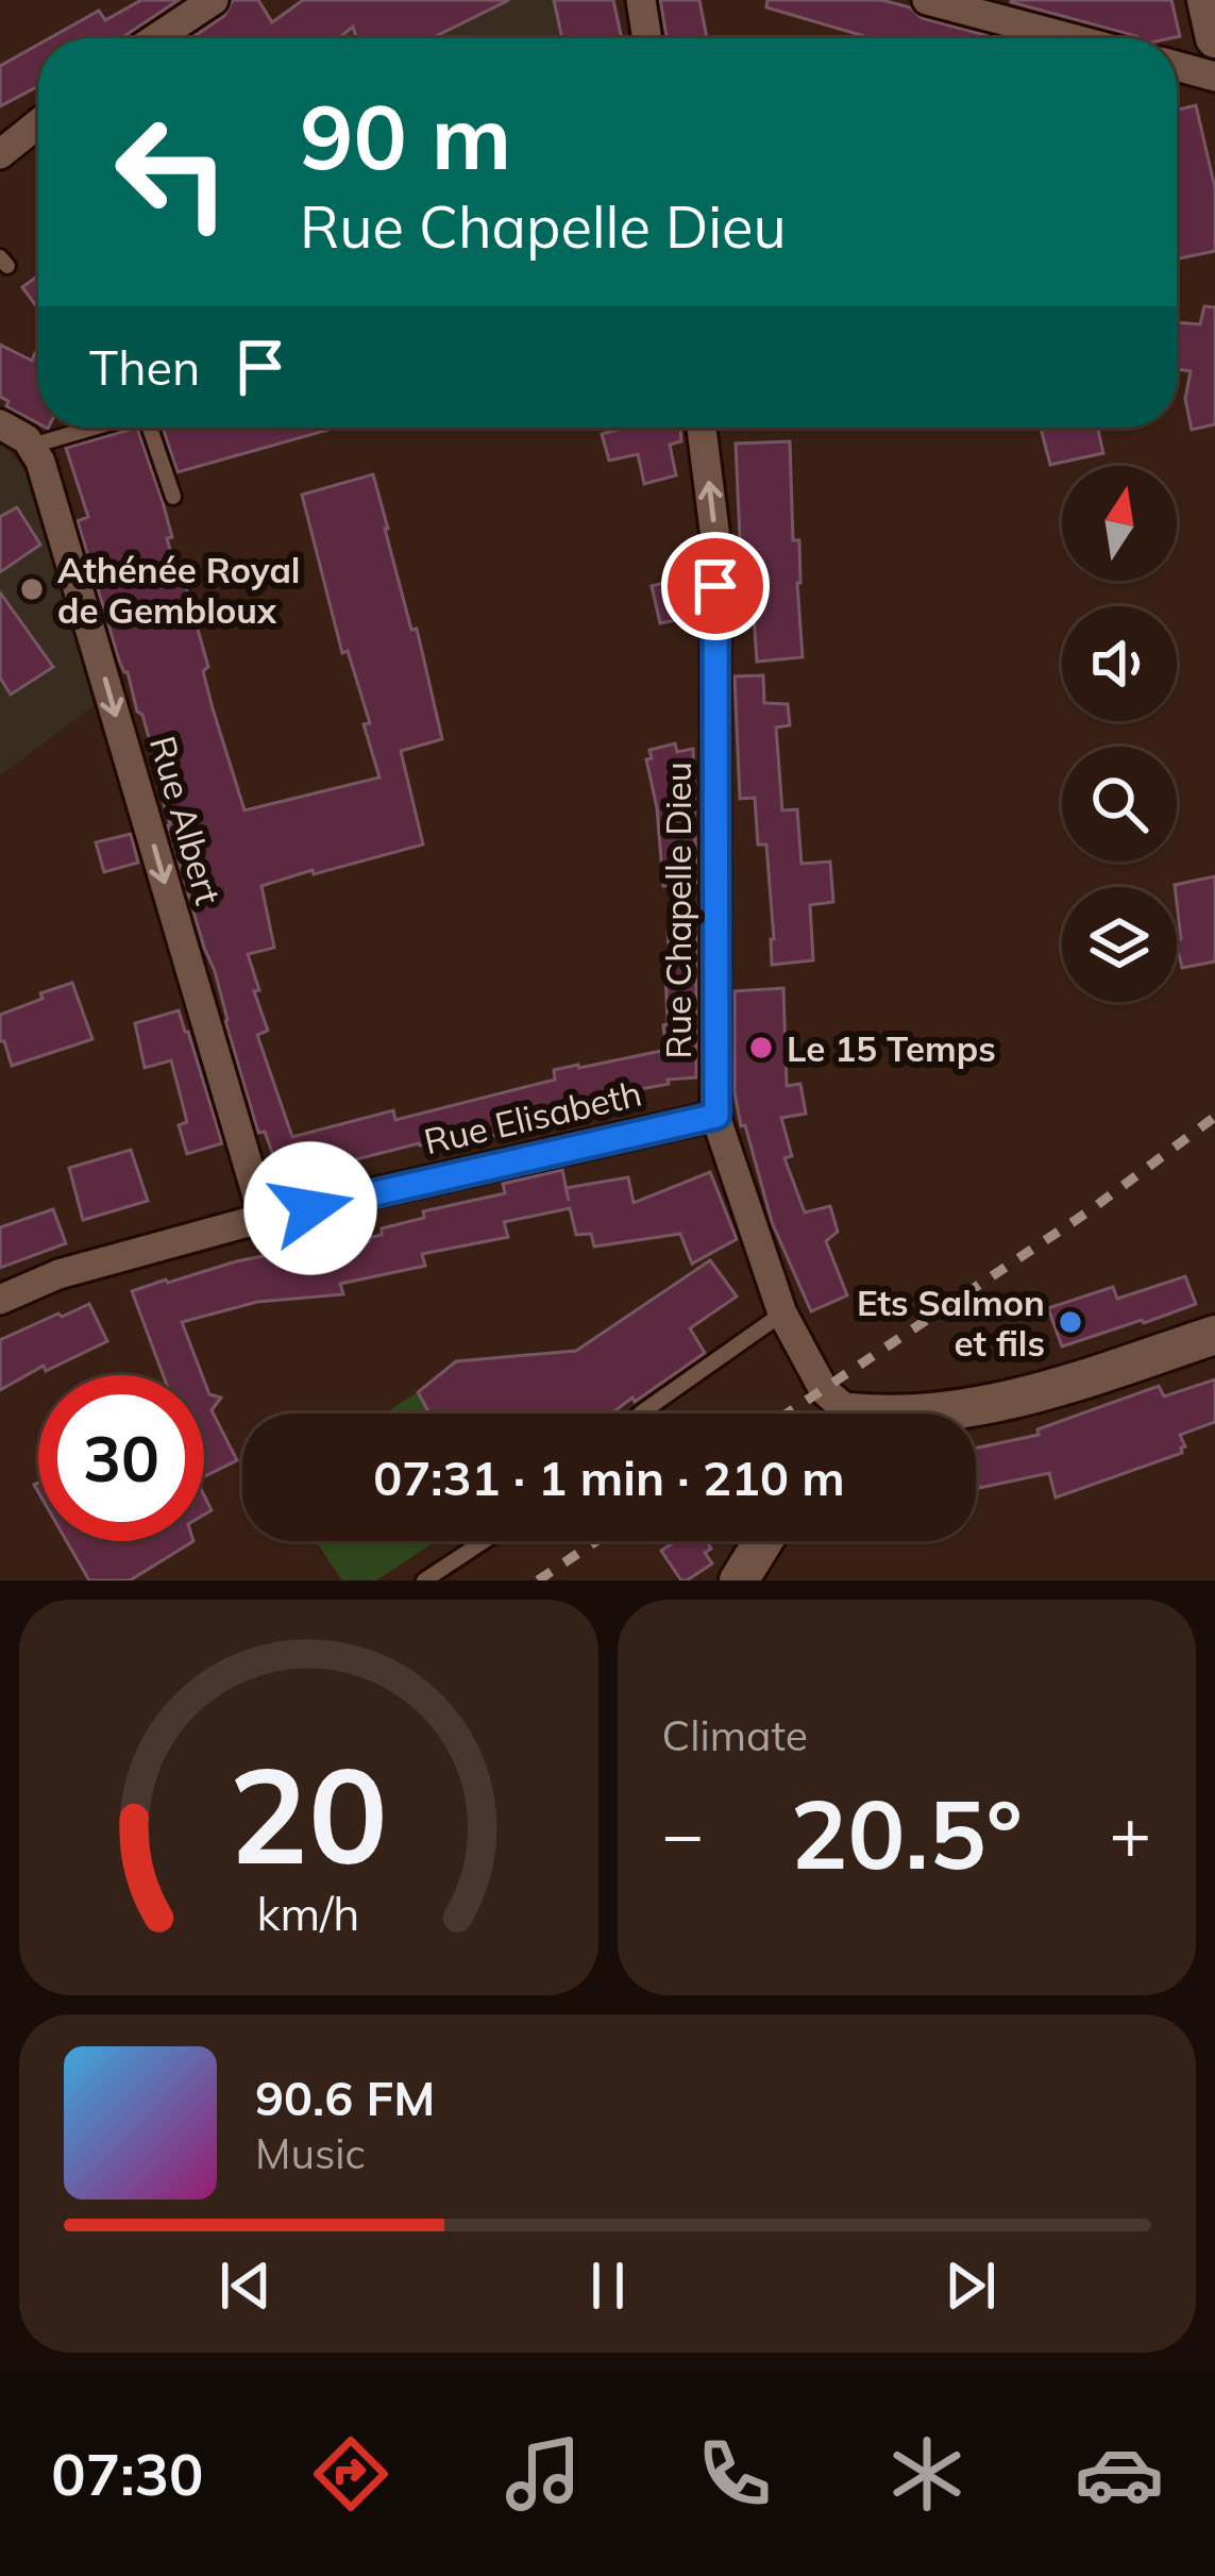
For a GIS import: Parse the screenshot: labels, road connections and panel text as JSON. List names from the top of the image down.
{
  "streets": {
    "street": ["Rue Albert", "Rue Chapelle Dieu", "Rue Elisabeth"]
  },
  "crossings": [
    ["Rue Albert", "Rue Elisabeth"],
    ["Rue Chapelle Dieu", "Rue Elisabeth"]
  ],
  "one_way": ["Rue Albert", "Rue Chapelle Dieu"],
  "places": ["Athénée Royal de Gembloux", "Le 15 Temps", "Ets Salmon et fils"],
  "north": "top",
  "page": {
    "turn": ["90 m", "Rue Chapelle Dieu"],
    "then": "Then",
    "limit": "30",
    "trip": "07:31 · 1 min · 210 m",
    "tile": "Climate",
    "heat": ["−", "20.5°", "+"],
    "song": ["90.6 FM", "Music"],
    "tabs": "07:30",
    "gauge": ["20", "km/h"]
  }
}
